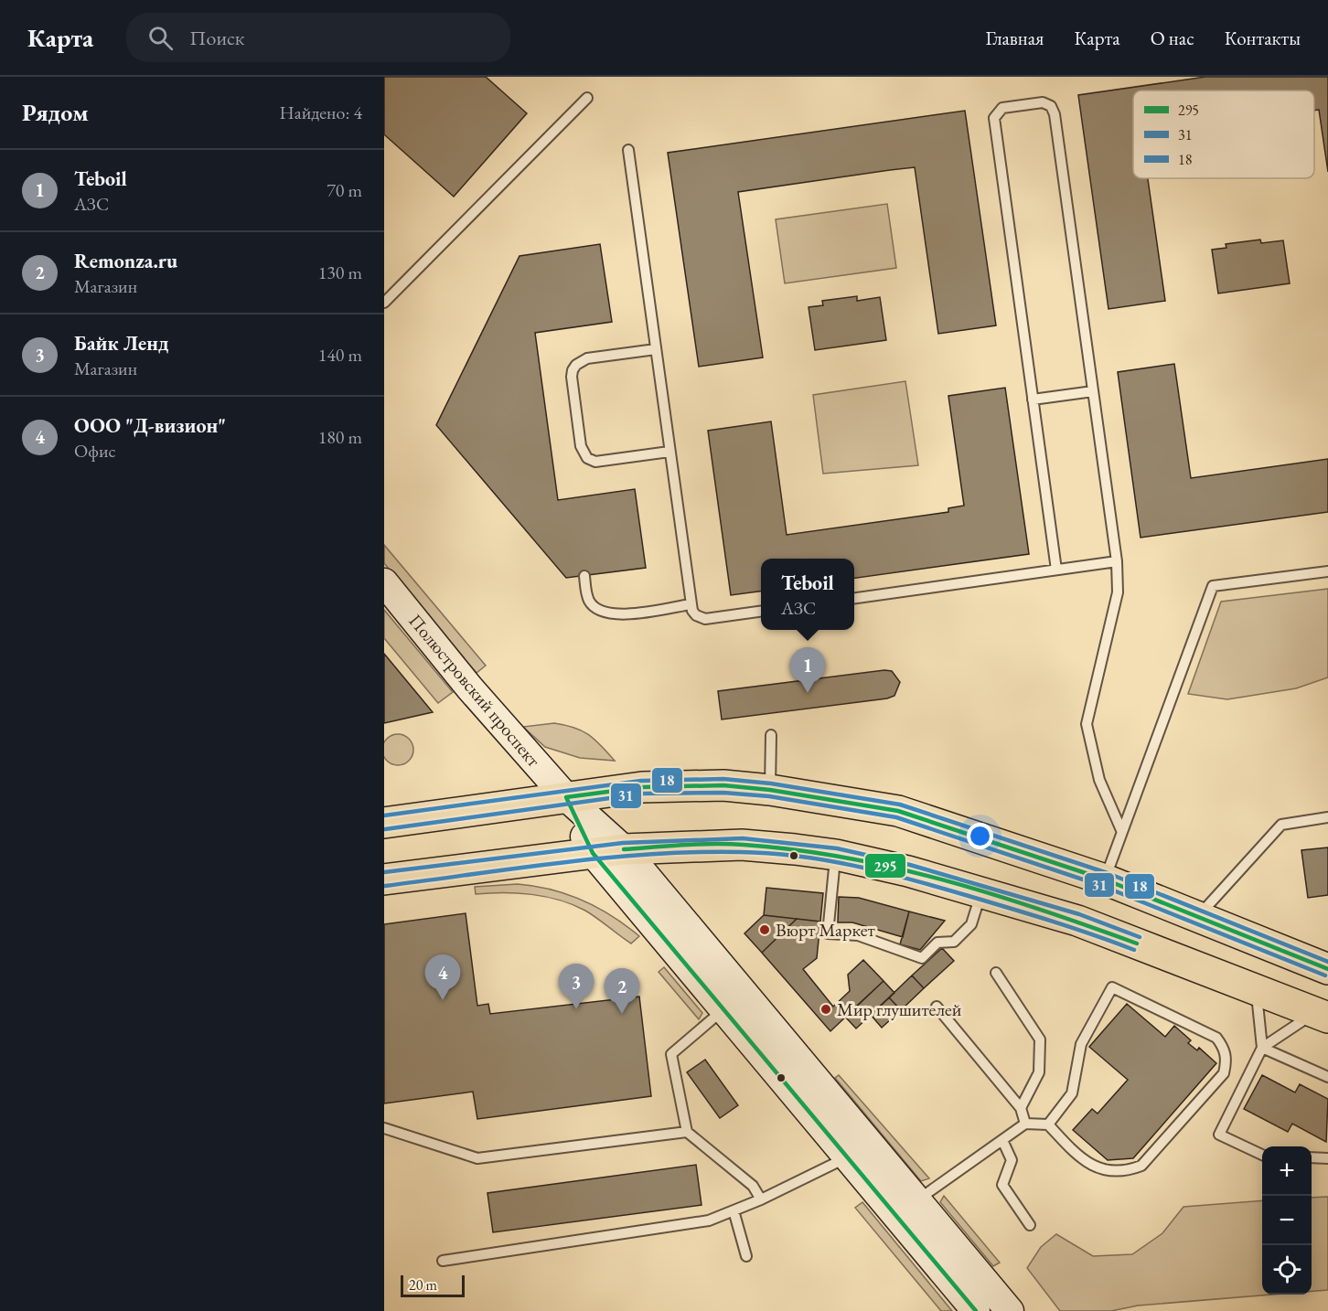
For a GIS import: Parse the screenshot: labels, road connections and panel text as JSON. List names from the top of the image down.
{
  "streets": {
    "main road": ["Полюстровский проспект"]
  },
  "places": ["Вюрт Маркет", "Мир глушителей"],
  "lines": ["transit line 18", "transit line 295", "transit line 31"],
  "legend": ["295", "31", "18"],
  "scale_bar": "20 m",
  "page": {
    "header": "Карта",
    "search": "Поиск",
    "nav": [
      "Главная",
      "Карта",
      "О нас",
      "Контакты"
    ],
    "heading": ["Рядом", "Найдено: 4"],
    "list": [
      {
        "mark": "1",
        "name": "Teboil",
        "note": "АЗС",
        "value": "70 m"
      },
      {
        "mark": "2",
        "name": "Remonza.ru",
        "note": "Магазин",
        "value": "130 m"
      },
      {
        "mark": "3",
        "name": "Байк Ленд",
        "note": "Магазин",
        "value": "140 m"
      },
      {
        "mark": "4",
        "name": "ООО \"Д-визион\"",
        "note": "Офис",
        "value": "180 m"
      }
    ],
    "popup": ["Teboil", "АЗС"],
    "pins": [
      "1",
      "4",
      "3",
      "2"
    ],
    "map_buttons": ["+", "−"],
    "scale": "20 m"
  }
}
